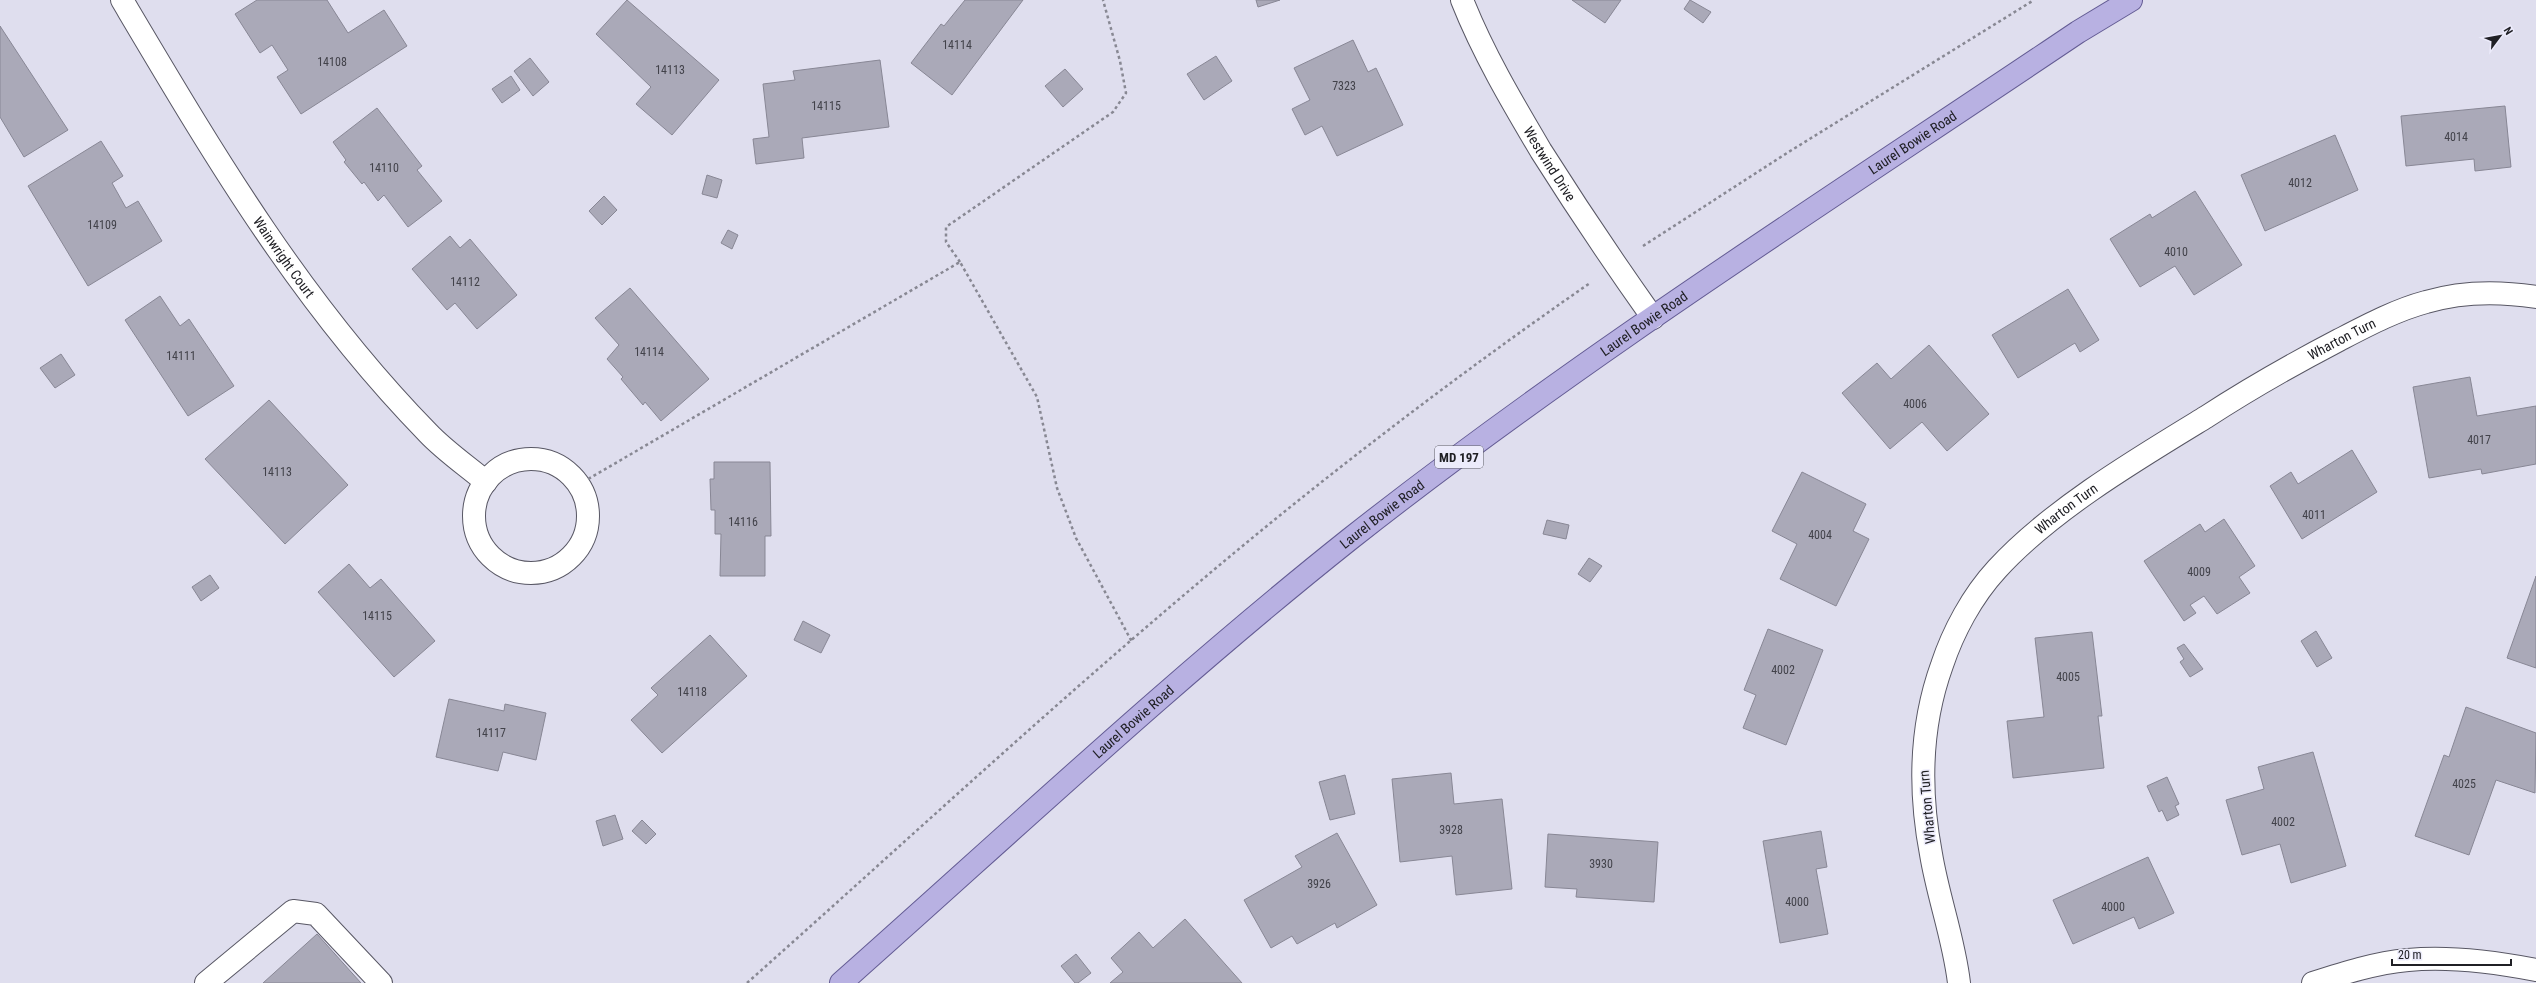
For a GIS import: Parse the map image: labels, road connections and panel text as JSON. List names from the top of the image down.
{
  "streets": {
    "main road": ["Laurel Bowie Road", "MD 197"],
    "street": ["Westwind Drive", "Wainwright Court", "Wharton Turn"]
  },
  "crossings": [
    ["Laurel Bowie Road", "Westwind Drive"]
  ],
  "house_numbers": [
    "14114",
    "14108",
    "14113",
    "7323",
    "14115",
    "4014",
    "14110",
    "4012",
    "14109",
    "4010",
    "14112",
    "14114",
    "14111",
    "4006",
    "4017",
    "14113",
    "4011",
    "14116",
    "4004",
    "4009",
    "14115",
    "4002",
    "4005",
    "14118",
    "14117",
    "4025",
    "4002",
    "3928",
    "3930",
    "3926",
    "4000",
    "4000"
  ],
  "scale_bar": "20 m",
  "north": "top right"
}
